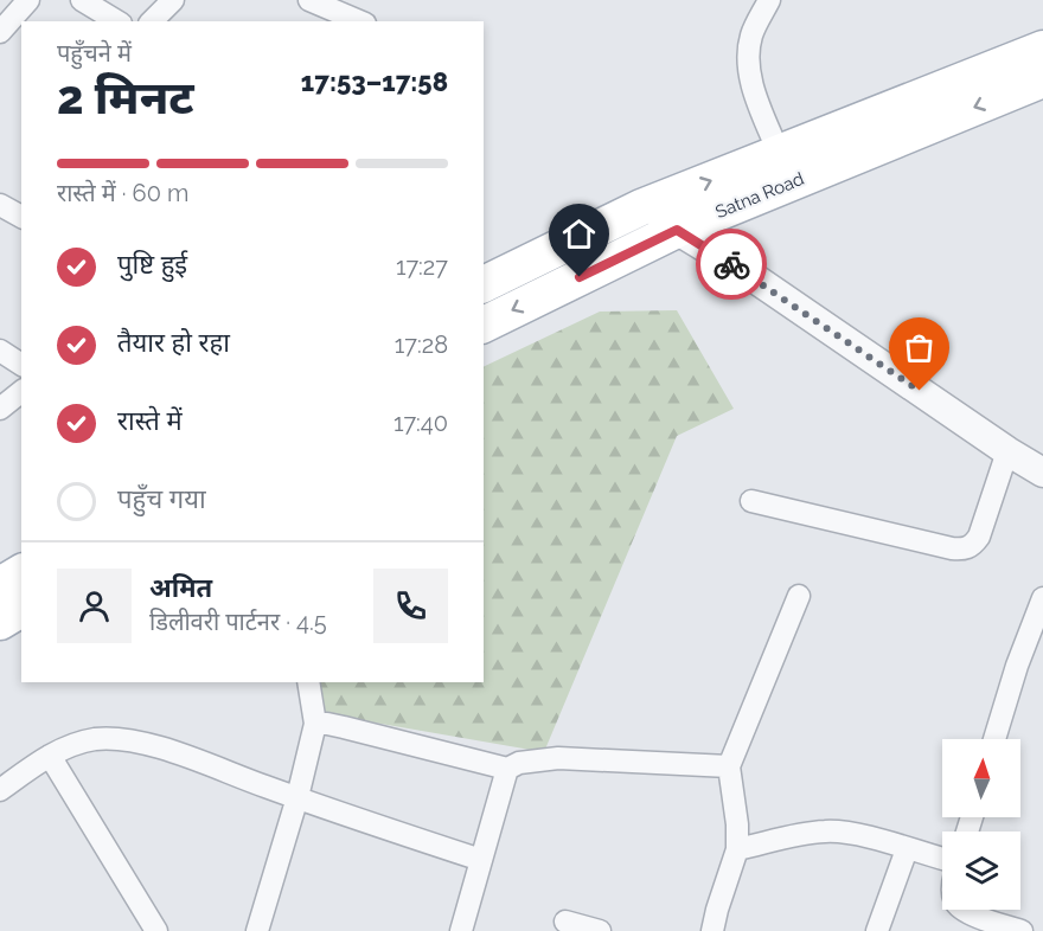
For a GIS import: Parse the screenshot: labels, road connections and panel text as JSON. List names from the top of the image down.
{
  "streets": {
    "main road": ["Satna Road"]
  },
  "north": "top",
  "page": {
    "heading": ["2 मिनट", "पहुँचने में", "17:53–17:58"],
    "panel": ["अमित", "डिलीवरी पार्टनर · 4.5"],
    "bar": "रास्ते में · 60 m",
    "list": [
      ["पुष्टि हुई", "17:27"],
      ["तैयार हो रहा", "17:28"],
      ["रास्ते में", "17:40"],
      "पहुँच गया"
    ]
  }
}
